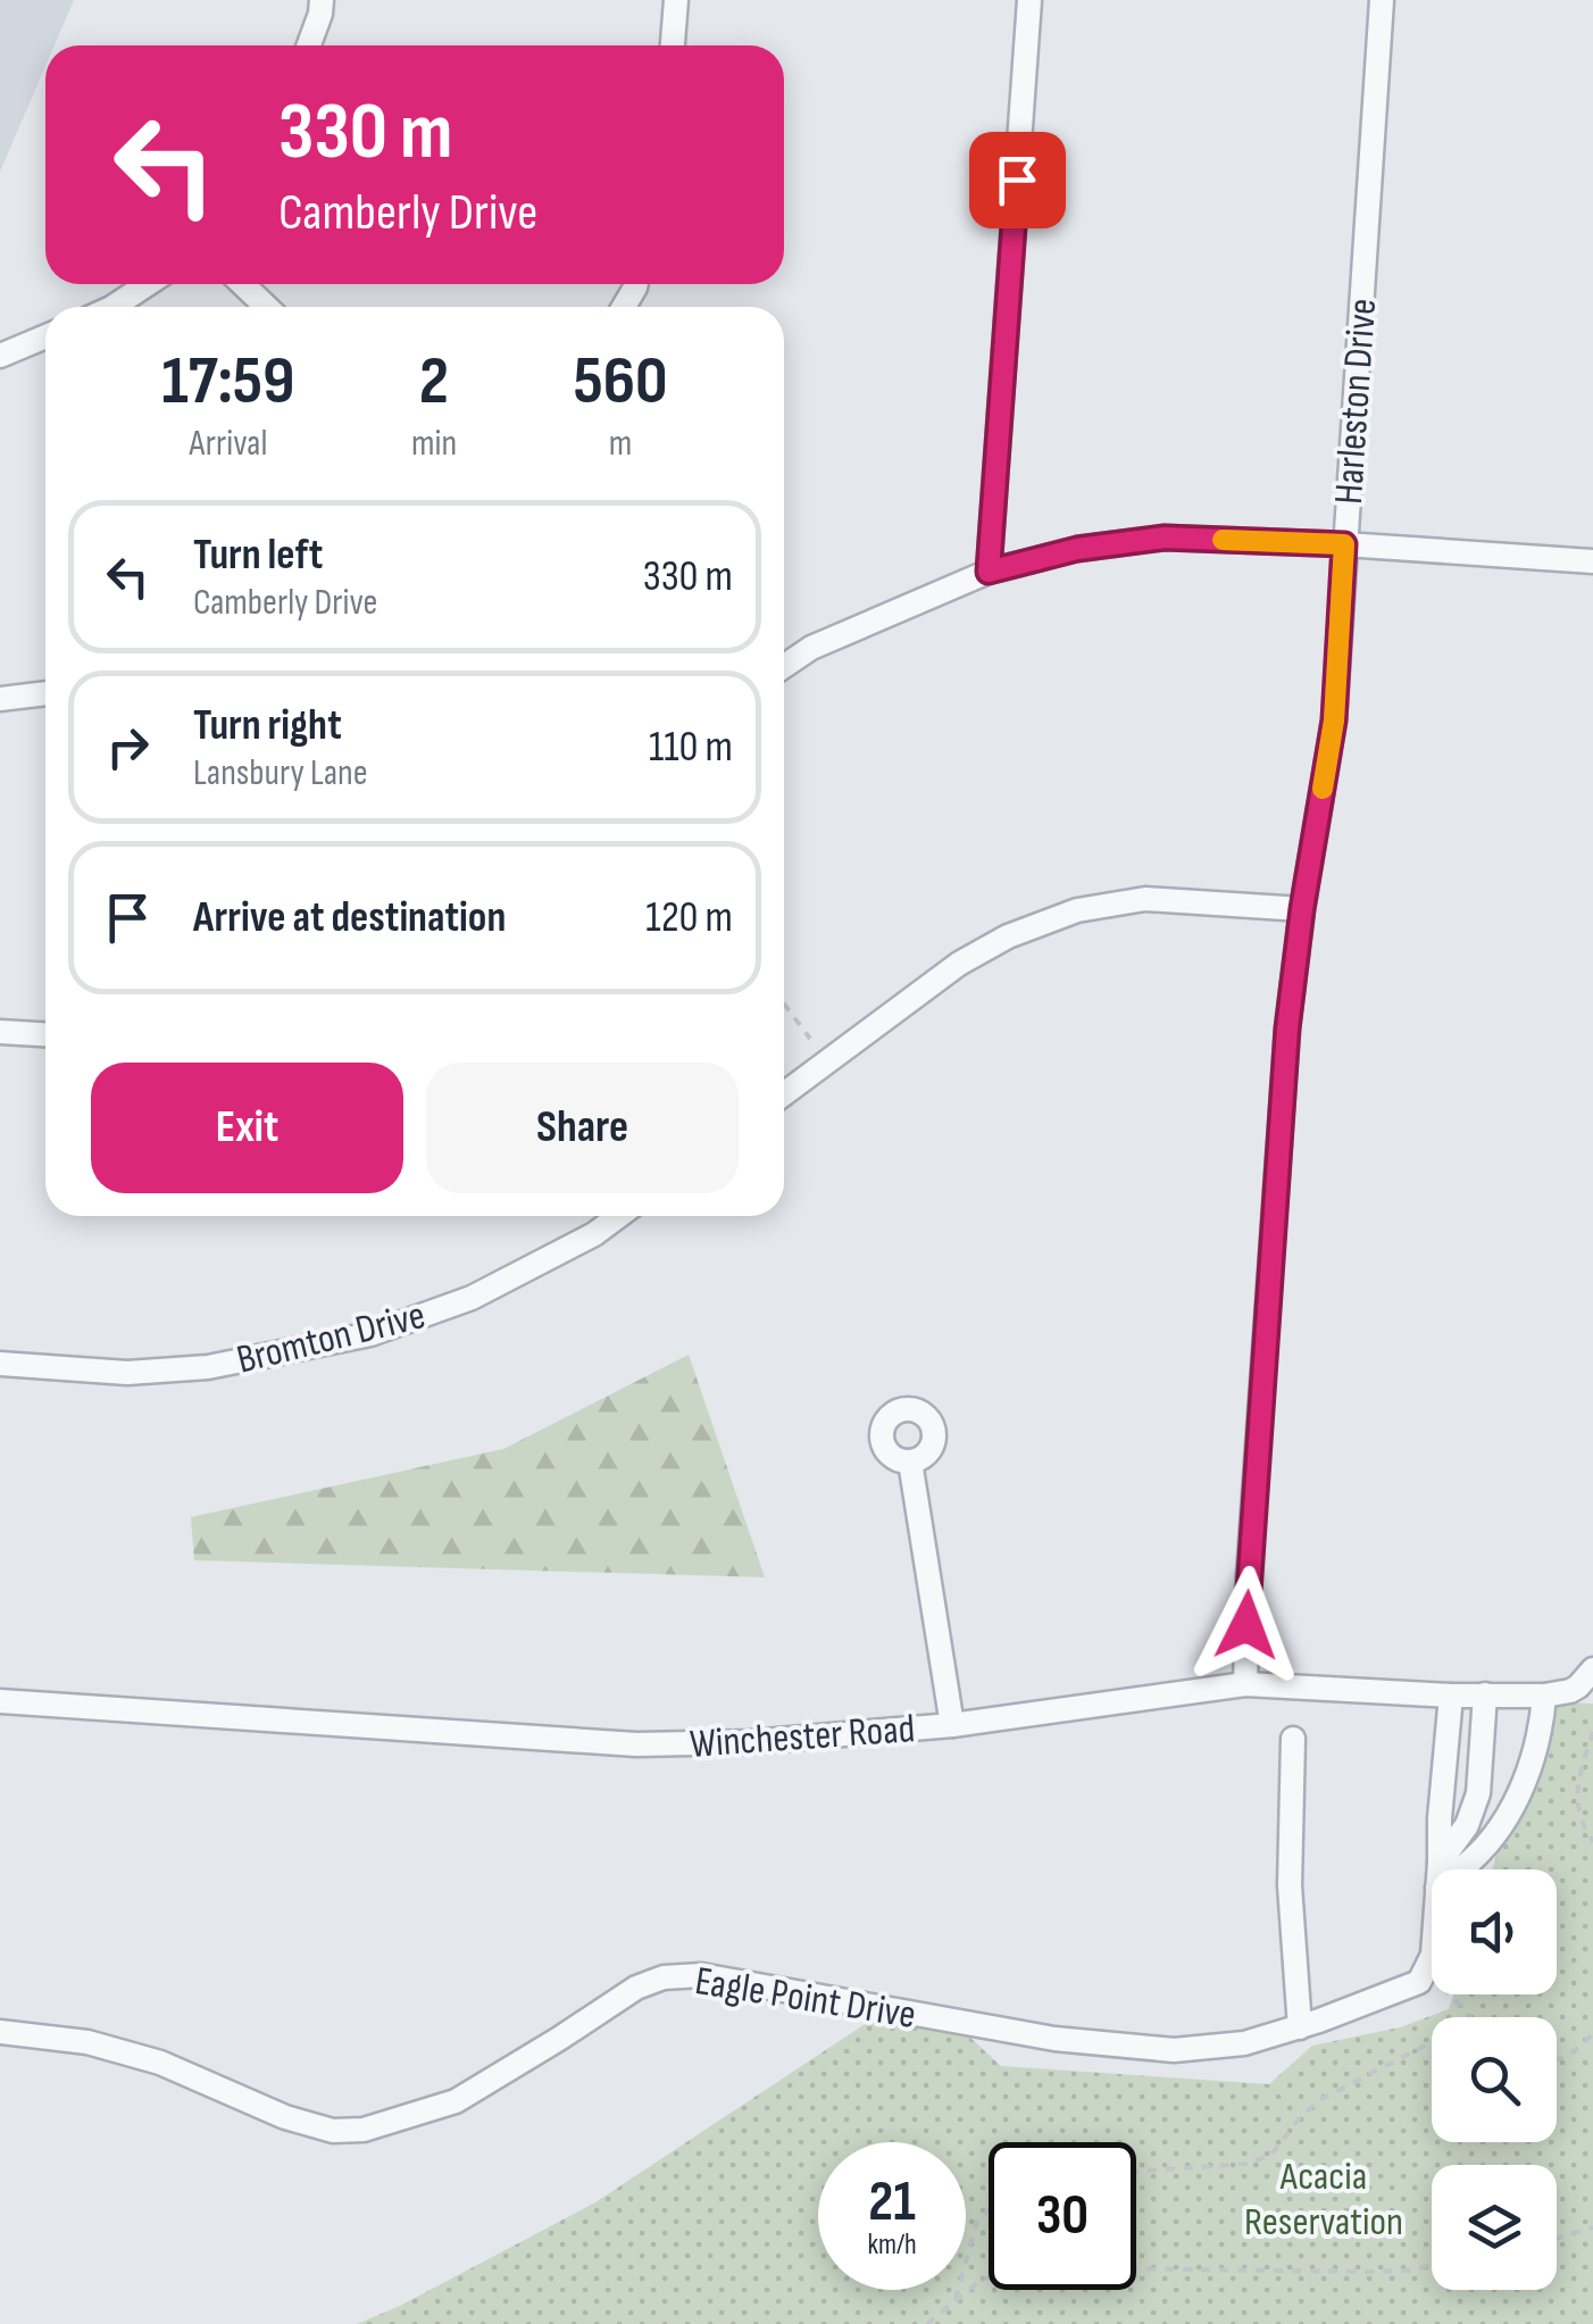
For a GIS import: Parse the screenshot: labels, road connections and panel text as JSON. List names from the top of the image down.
{
  "streets": {
    "street": [
      "Harleston Drive",
      "Bromton Drive",
      "Winchester Road",
      "Eagle Point Drive"
    ]
  },
  "crossings": [
    ["Harleston Drive", "Winchester Road"]
  ],
  "parks": ["Acacia Reservation"],
  "page": {
    "turn": ["330 m", "Camberly Drive"],
    "eta": [
      "17:59",
      "Arrival",
      "2",
      "min",
      "560",
      "m"
    ],
    "list": [
      {
        "name": "Turn left",
        "note": "Camberly Drive",
        "value": "330 m"
      },
      {
        "name": "Turn right",
        "note": "Lansbury Lane",
        "value": "110 m"
      },
      {
        "name": "Arrive at destination",
        "value": "120 m"
      }
    ],
    "buttons": ["Exit", "Share"],
    "speed": "21 km/h",
    "limit": "30"
  }
}
